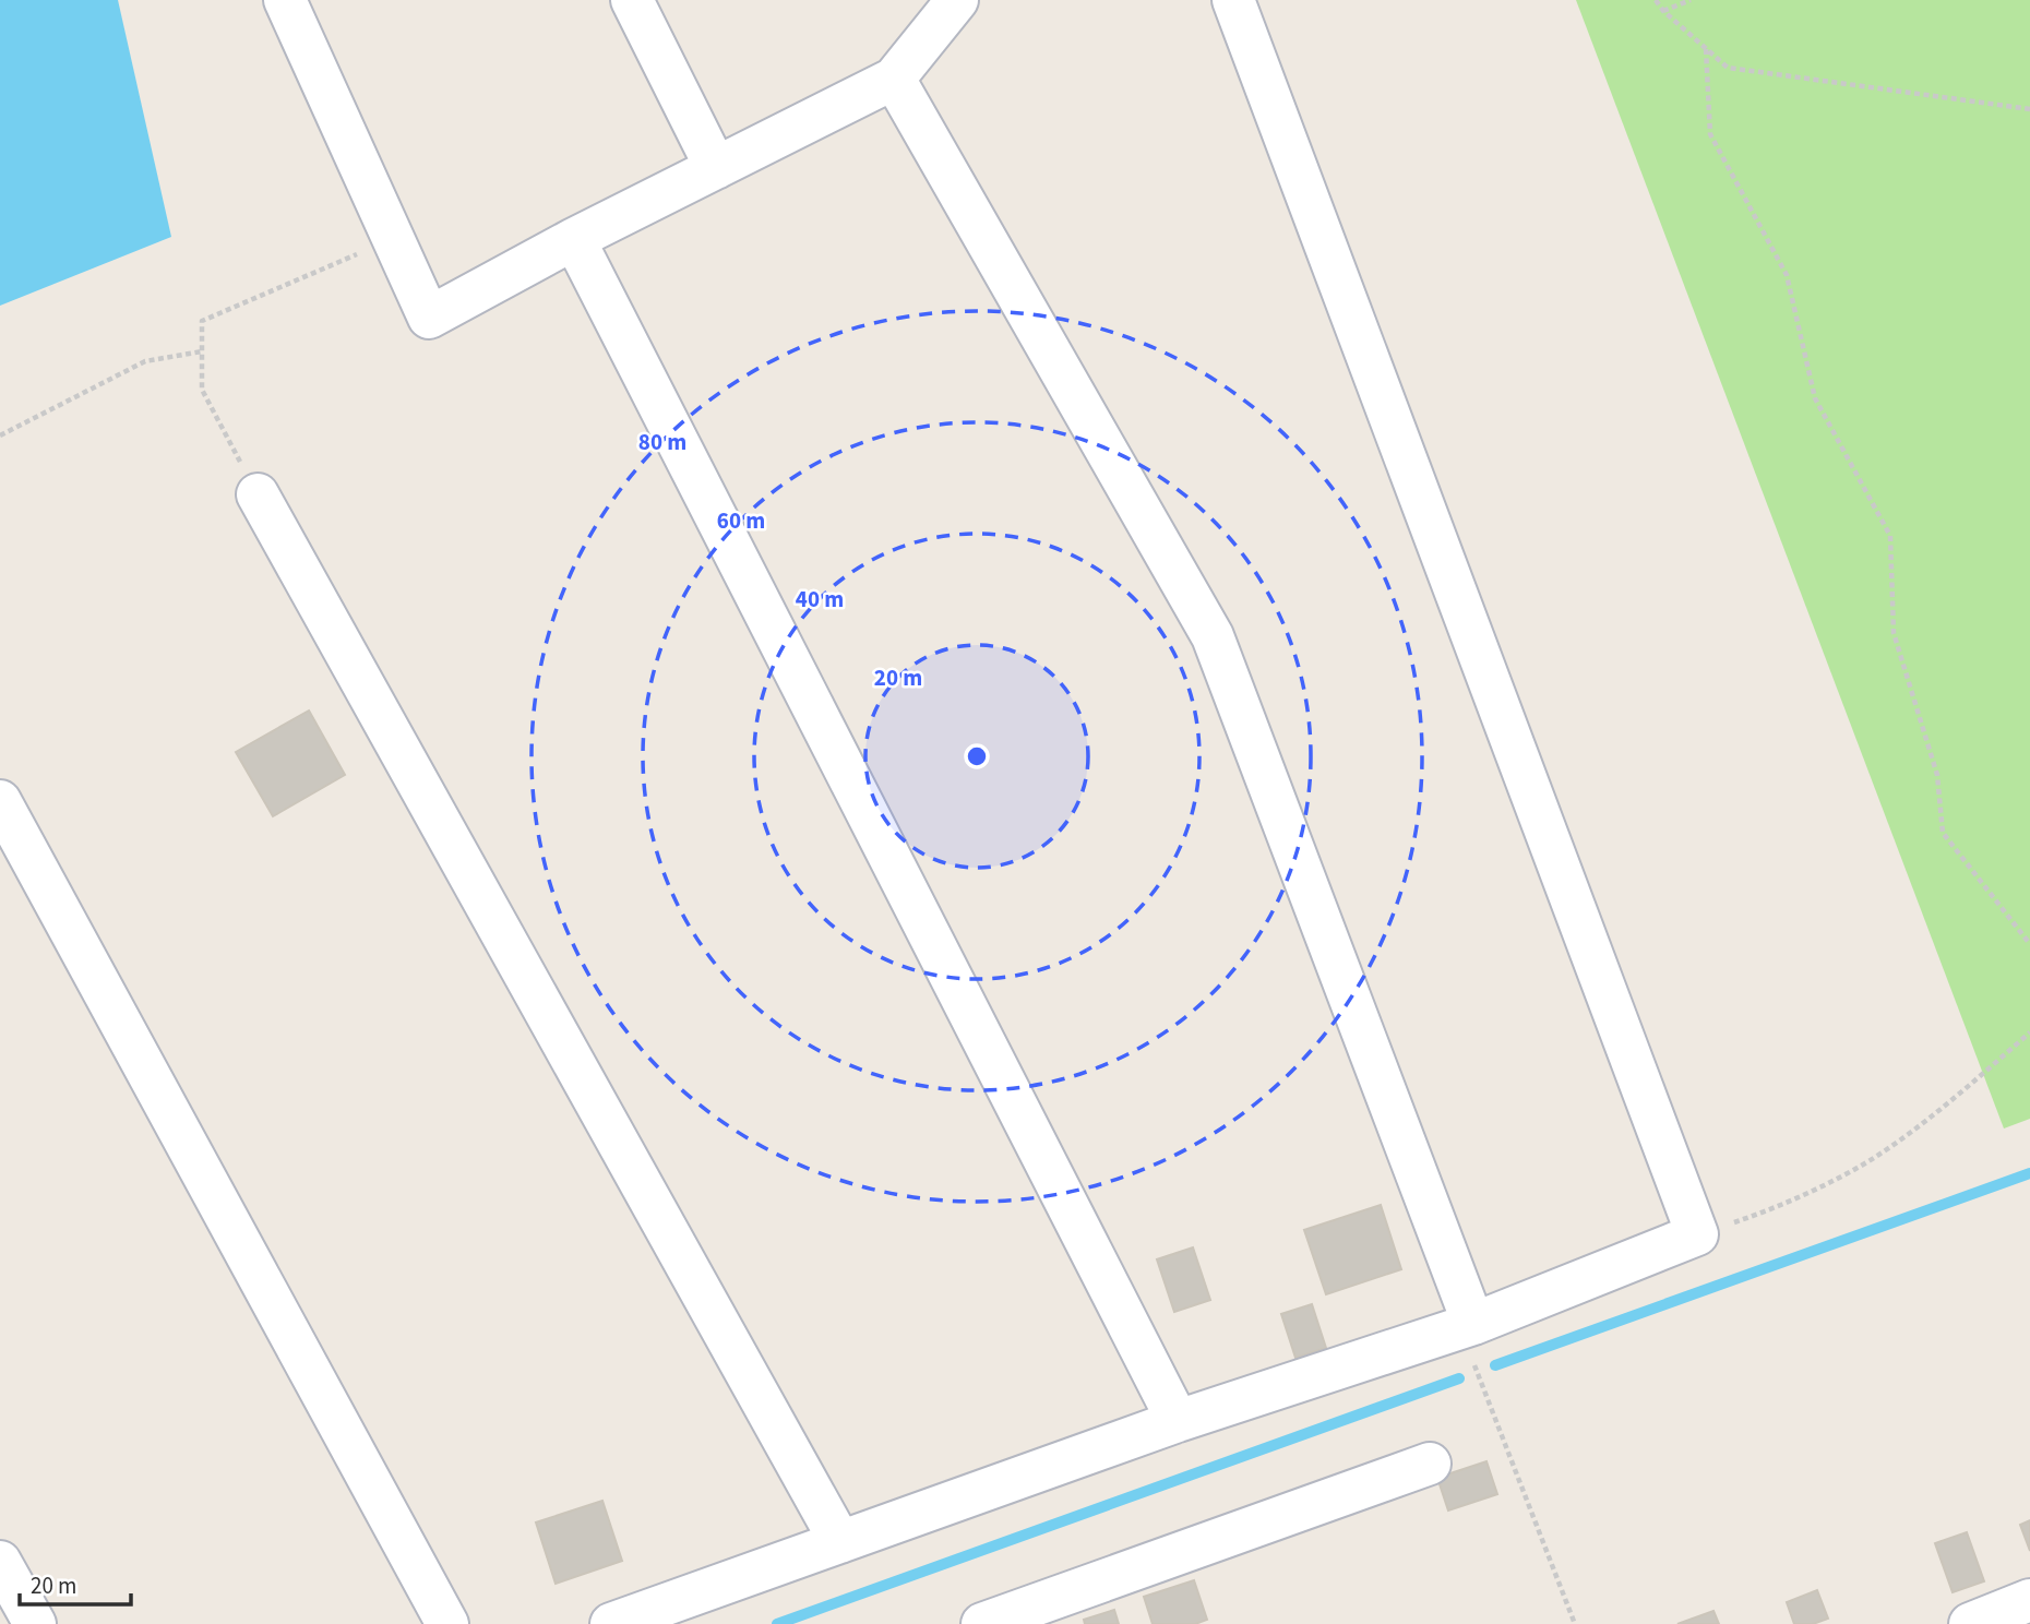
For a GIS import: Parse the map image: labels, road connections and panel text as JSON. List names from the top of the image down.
{
  "scale_bar": "20 m",
  "rings": [
    "80 m",
    "60 m",
    "40 m",
    "20 m"
  ]
}
